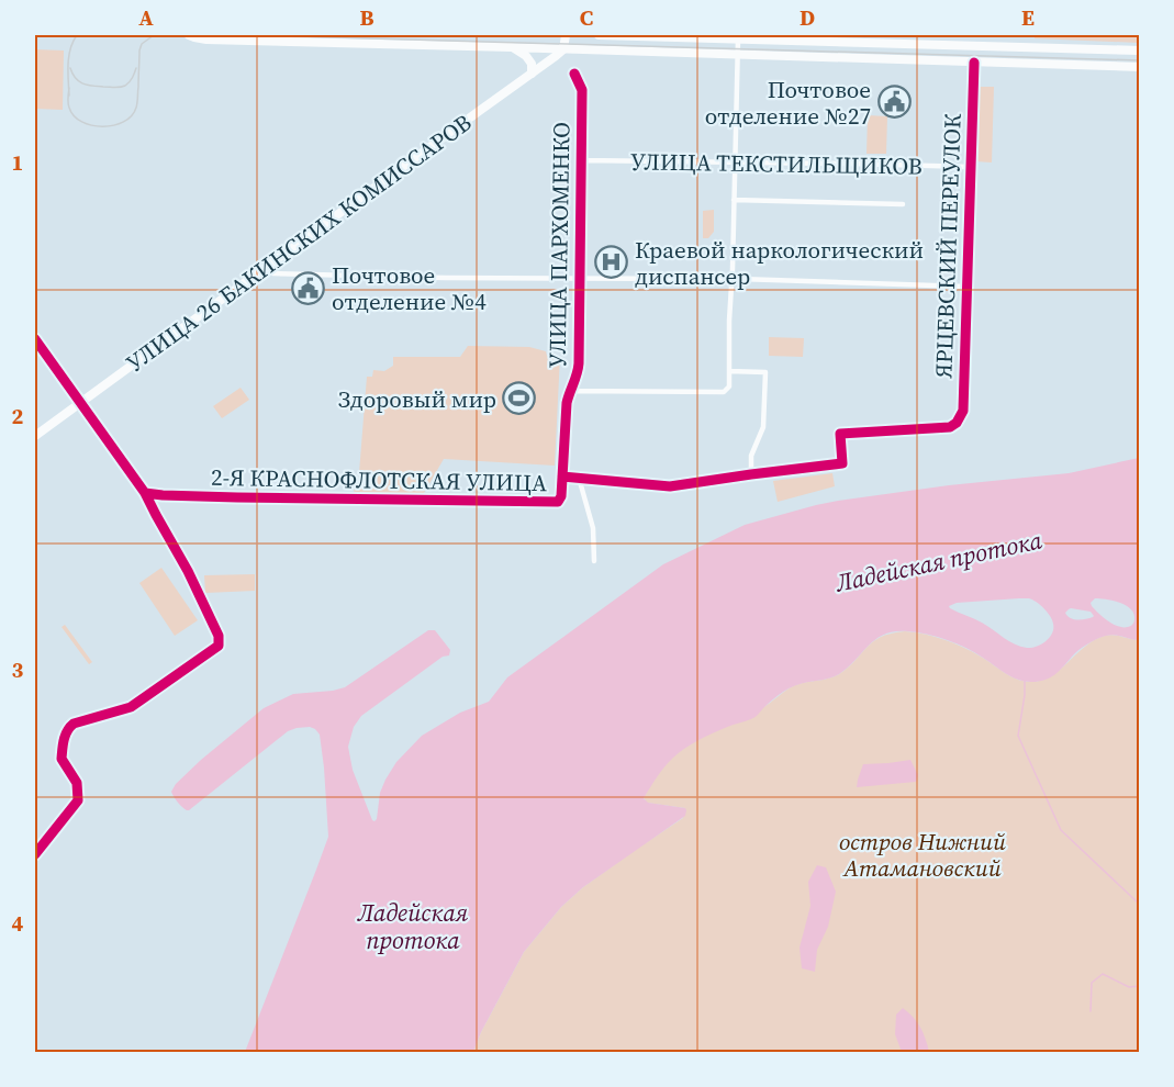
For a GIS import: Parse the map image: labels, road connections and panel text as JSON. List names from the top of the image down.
{
  "streets": {
    "main road": ["УЛИЦА 26 БАКИНСКИХ КОМИССАРОВ"],
    "street": [
      "УЛИЦА ТЕКСТИЛЬЩИКОВ",
      "УЛИЦА ПАРХОМЕНКО",
      "ЯРЦЕВСКИЙ ПЕРЕУЛОК",
      "2-Я КРАСНОФЛОТСКАЯ УЛИЦА"
    ]
  },
  "crossings": [
    ["УЛИЦА ТЕКСТИЛЬЩИКОВ", "УЛИЦА ПАРХОМЕНКО"],
    ["УЛИЦА ТЕКСТИЛЬЩИКОВ", "ЯРЦЕВСКИЙ ПЕРЕУЛОК"],
    ["УЛИЦА ПАРХОМЕНКО", "2-Я КРАСНОФЛОТСКАЯ УЛИЦА"],
    ["ЯРЦЕВСКИЙ ПЕРЕУЛОК", "2-Я КРАСНОФЛОТСКАЯ УЛИЦА"]
  ],
  "water": ["Ладейская протока"],
  "parks": ["остров Нижний Атамановский"],
  "places": {
    "public building": ["Почтовое отделение №27", "Почтовое отделение №4"],
    "hospital": ["Краевой наркологический диспансер"],
    "sports": ["Здоровый мир"]
  },
  "grid": {
    "columns": [
      "A",
      "B",
      "C",
      "D",
      "E"
    ],
    "rows": [
      "1",
      "2",
      "3",
      "4"
    ]
  }
}
